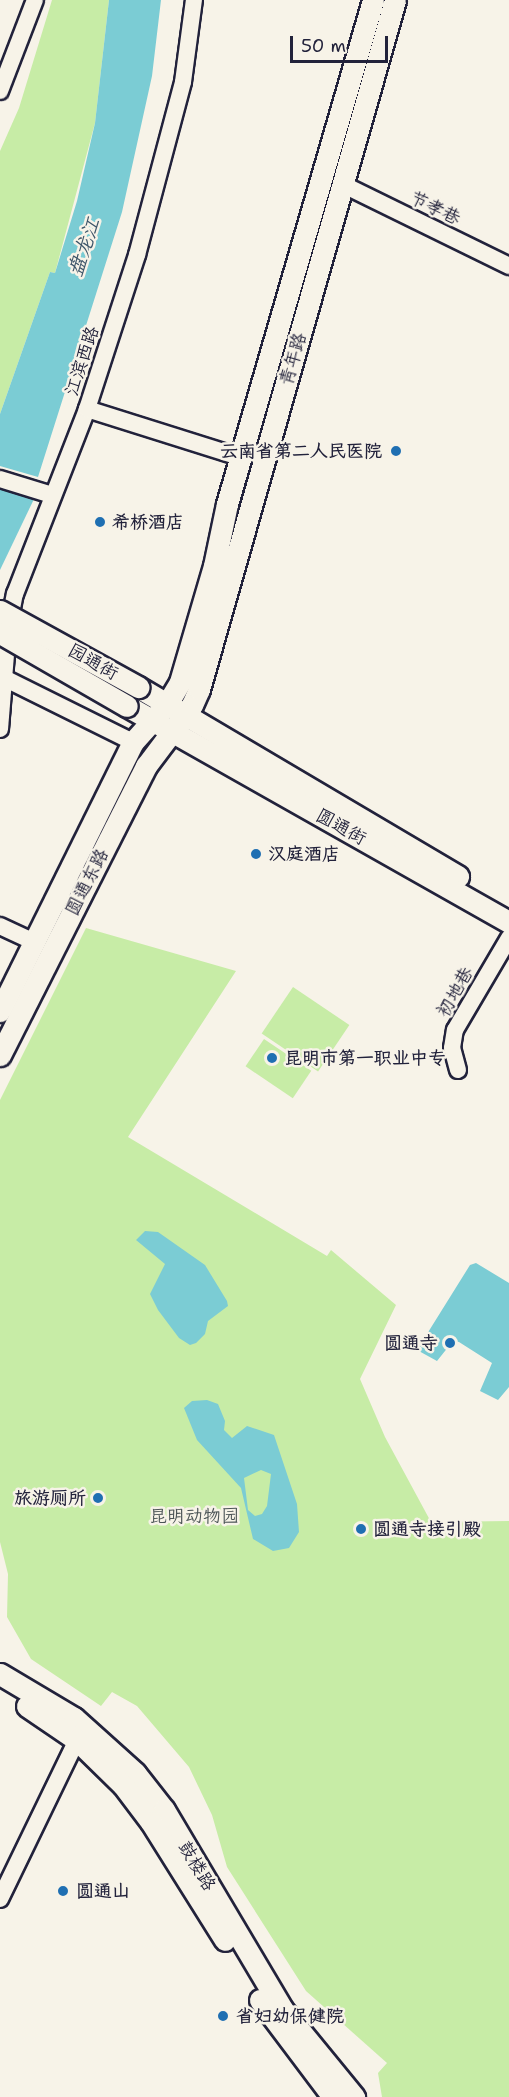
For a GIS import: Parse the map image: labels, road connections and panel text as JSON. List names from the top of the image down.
{
  "streets": {
    "main road": [
      "青年路",
      "园通街",
      "圆通街",
      "圆通东路",
      "鼓楼路"
    ],
    "street": ["节孝巷", "江滨西路", "初地巷"]
  },
  "crossings": [
    ["节孝巷", "青年路"],
    ["青年路", "园通街"],
    ["青年路", "圆通街"],
    ["青年路", "圆通东路"],
    ["园通街", "圆通街"],
    ["园通街", "圆通东路"],
    ["圆通街", "圆通东路"]
  ],
  "water": ["盘龙江"],
  "parks": ["昆明动物园"],
  "places": [
    "云南省第二人民医院",
    "希桥酒店",
    "汉庭酒店",
    "昆明市第一职业中专",
    "圆通寺",
    "旅游厕所",
    "圆通寺接引殿",
    "圆通山",
    "省妇幼保健院"
  ],
  "scale_bar": "50 m"
}
